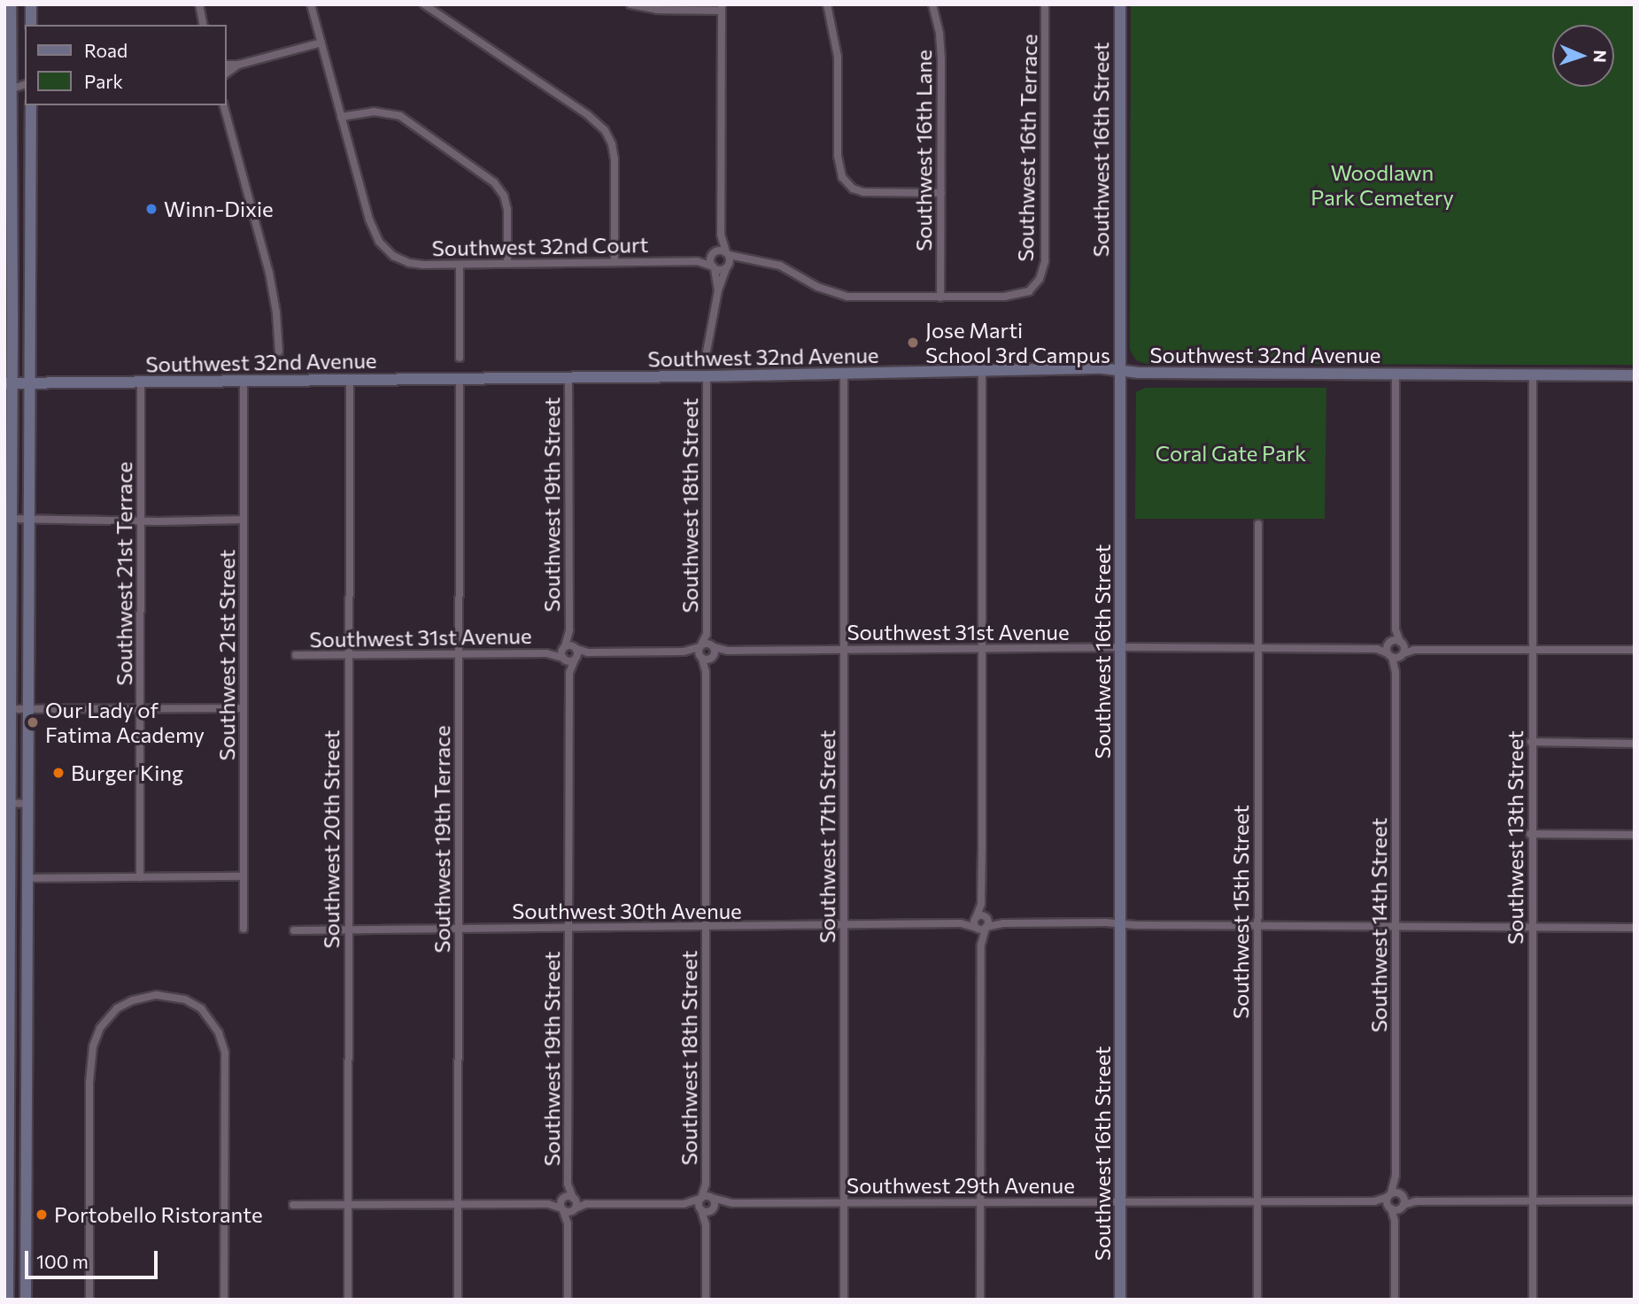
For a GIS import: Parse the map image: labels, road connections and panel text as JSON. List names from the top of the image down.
{
  "streets": {
    "street": [
      "Southwest 16th Terrace",
      "Southwest 16th Street",
      "Southwest 16th Lane",
      "Southwest 32nd Court",
      "Southwest 32nd Avenue",
      "Southwest 19th Street",
      "Southwest 18th Street",
      "Southwest 21st Terrace",
      "Southwest 31st Avenue",
      "Southwest 21st Street",
      "Southwest 17th Street",
      "Southwest 13th Street",
      "Southwest 20th Street",
      "Southwest 19th Terrace",
      "Southwest 30th Avenue",
      "Southwest 15th Street",
      "Southwest 14th Street",
      "Southwest 29th Avenue"
    ]
  },
  "crossings": [
    ["Southwest 16th Terrace", "Southwest 16th Lane"],
    ["Southwest 16th Street", "Southwest 32nd Avenue"],
    ["Southwest 16th Street", "Southwest 31st Avenue"],
    ["Southwest 16th Street", "Southwest 29th Avenue"],
    ["Southwest 32nd Avenue", "Southwest 19th Street"],
    ["Southwest 32nd Avenue", "Southwest 18th Street"],
    ["Southwest 32nd Avenue", "Southwest 21st Terrace"],
    ["Southwest 32nd Avenue", "Southwest 21st Street"],
    ["Southwest 32nd Avenue", "Southwest 17th Street"],
    ["Southwest 32nd Avenue", "Southwest 13th Street"],
    ["Southwest 32nd Avenue", "Southwest 20th Street"],
    ["Southwest 32nd Avenue", "Southwest 19th Terrace"],
    ["Southwest 19th Street", "Southwest 31st Avenue"],
    ["Southwest 19th Street", "Southwest 30th Avenue"],
    ["Southwest 18th Street", "Southwest 31st Avenue"],
    ["Southwest 18th Street", "Southwest 30th Avenue"],
    ["Southwest 18th Street", "Southwest 29th Avenue"],
    ["Southwest 31st Avenue", "Southwest 17th Street"],
    ["Southwest 31st Avenue", "Southwest 20th Street"],
    ["Southwest 31st Avenue", "Southwest 19th Terrace"],
    ["Southwest 31st Avenue", "Southwest 15th Street"],
    ["Southwest 31st Avenue", "Southwest 14th Street"],
    ["Southwest 17th Street", "Southwest 30th Avenue"],
    ["Southwest 17th Street", "Southwest 29th Avenue"],
    ["Southwest 20th Street", "Southwest 30th Avenue"],
    ["Southwest 19th Terrace", "Southwest 30th Avenue"],
    ["Southwest 15th Street", "Southwest 29th Avenue"],
    ["Southwest 14th Street", "Southwest 29th Avenue"]
  ],
  "parks": ["Woodlawn Park Cemetery", "Coral Gate Park"],
  "places": [
    "Winn-Dixie",
    "Jose Marti School 3rd Campus",
    "Our Lady of Fatima Academy",
    "Burger King",
    "Portobello Ristorante"
  ],
  "legend": ["Road", "Park"],
  "scale_bar": "100 m",
  "north": "right"
}
